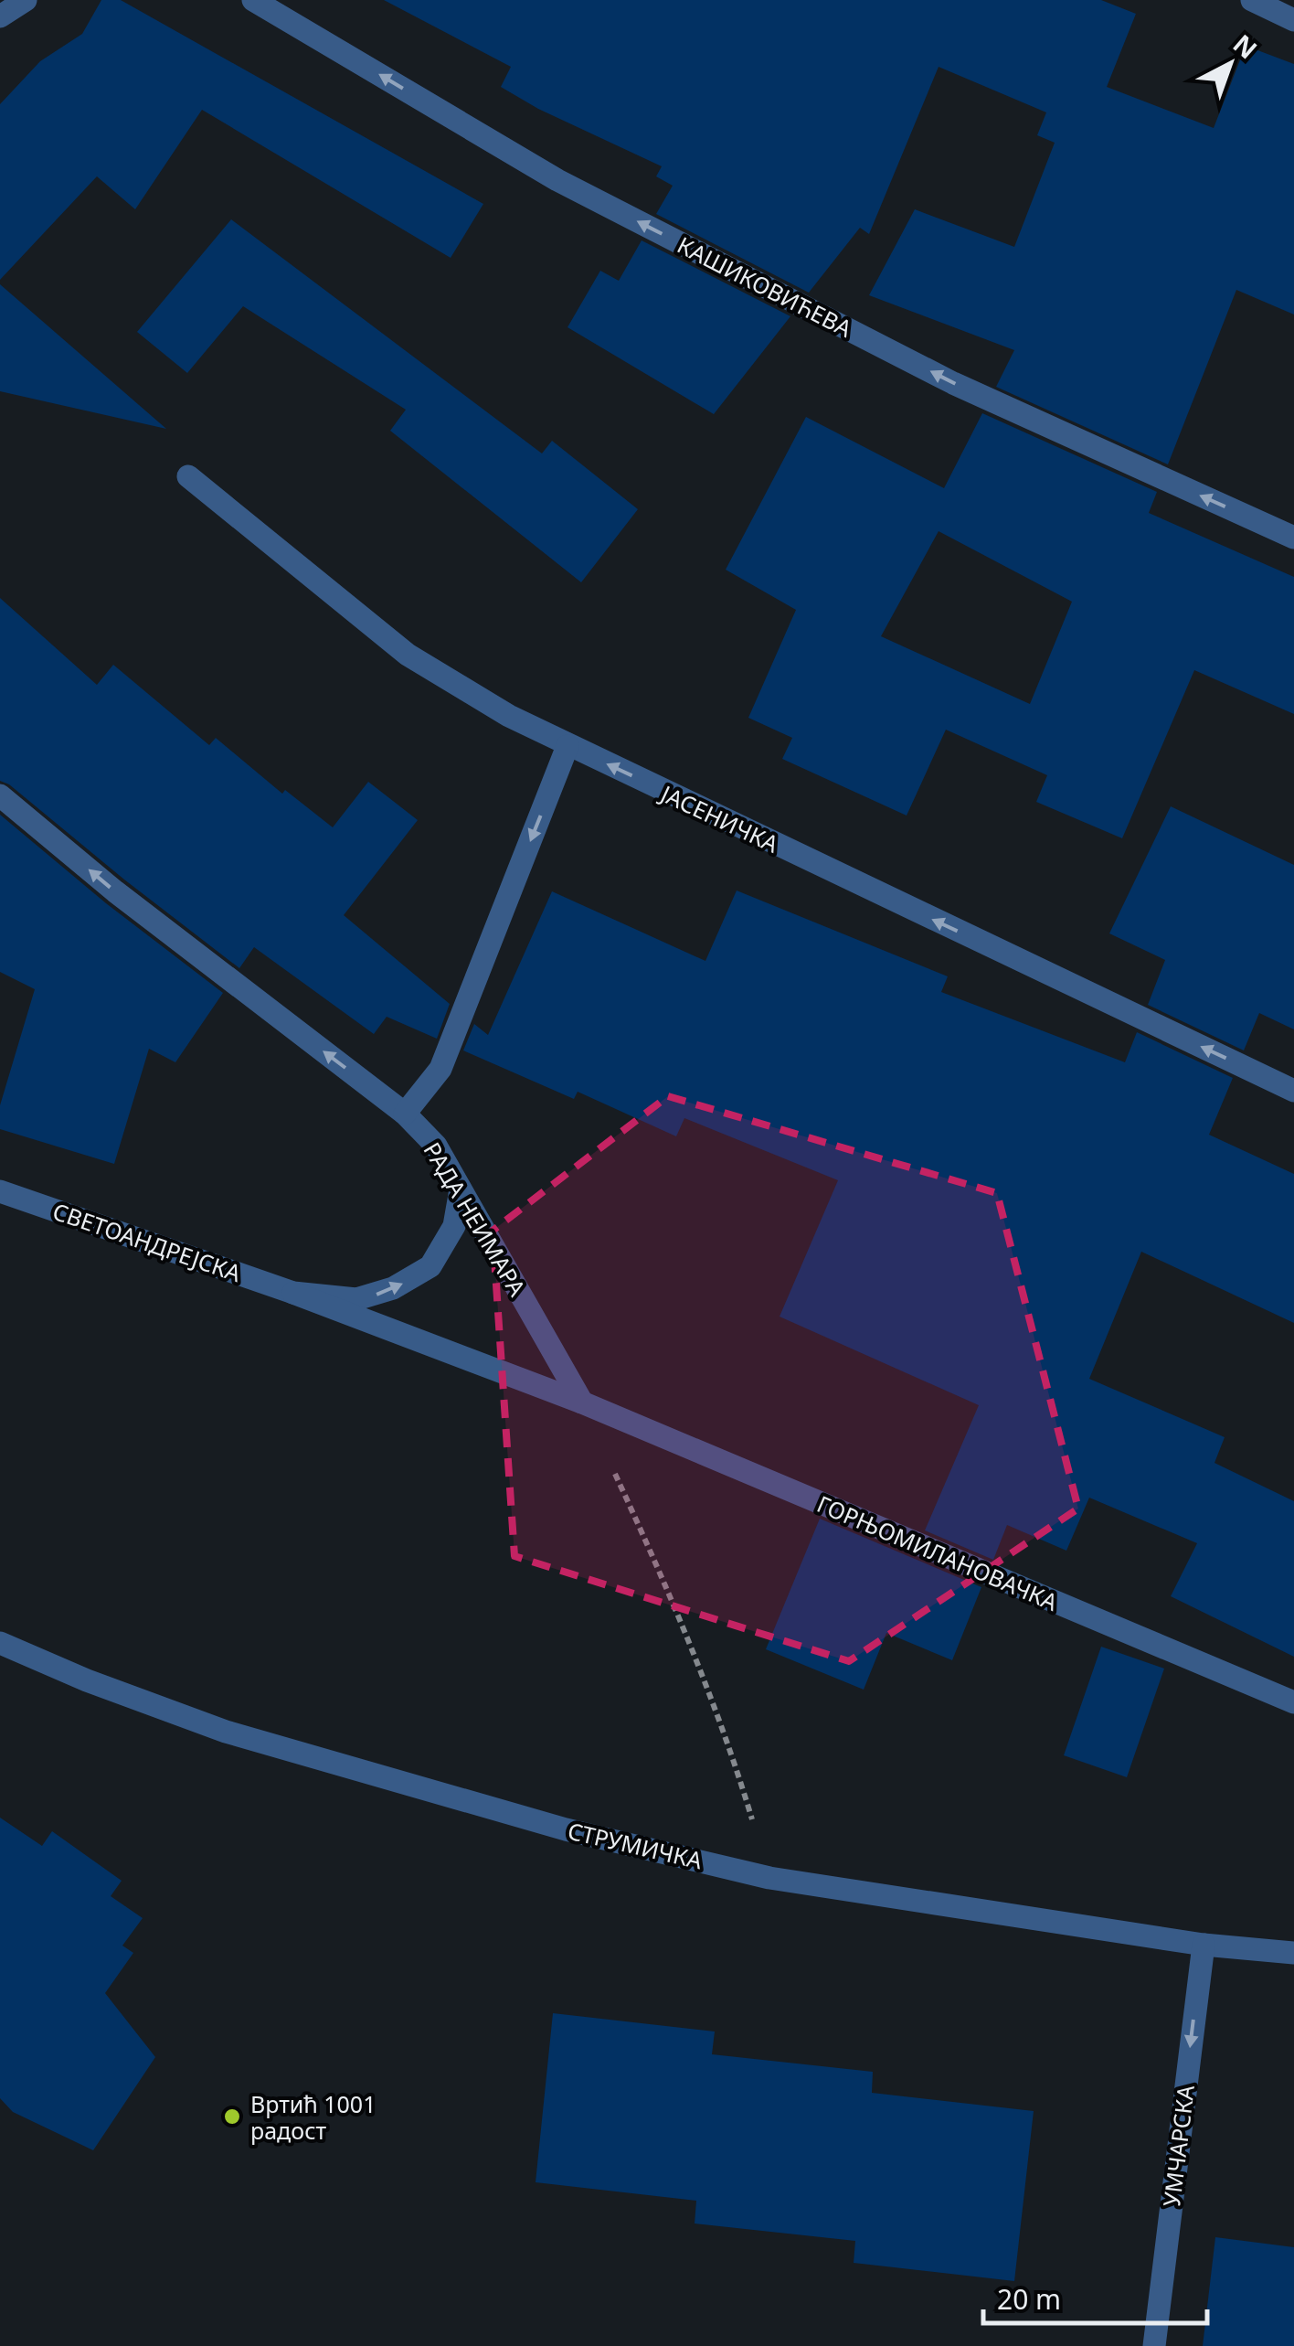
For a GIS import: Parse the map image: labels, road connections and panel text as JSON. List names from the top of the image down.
{
  "streets": {
    "street": [
      "КАШИКОВИЋЕВА",
      "ЈАСЕНИЧКА",
      "РАДА НЕИМАРА",
      "СВЕТОАНДРЕЈСКА",
      "ГОРЊОМИЛАНОВАЧКА",
      "СТРУМИЧКА",
      "УМЧАРСКА"
    ]
  },
  "crossings": [
    ["РАДА НЕИМАРА", "СВЕТОАНДРЕЈСКА"],
    ["РАДА НЕИМАРА", "ГОРЊОМИЛАНОВАЧКА"],
    ["СВЕТОАНДРЕЈСКА", "ГОРЊОМИЛАНОВАЧКА"],
    ["СТРУМИЧКА", "УМЧАРСКА"]
  ],
  "one_way": [
    "КАШИКОВИЋЕВА",
    "ЈАСЕНИЧКА",
    "РАДА НЕИМАРА",
    "УМЧАРСКА"
  ],
  "places": ["Вртић 1001 радост"],
  "scale_bar": "20 m",
  "north": "top right"
}
